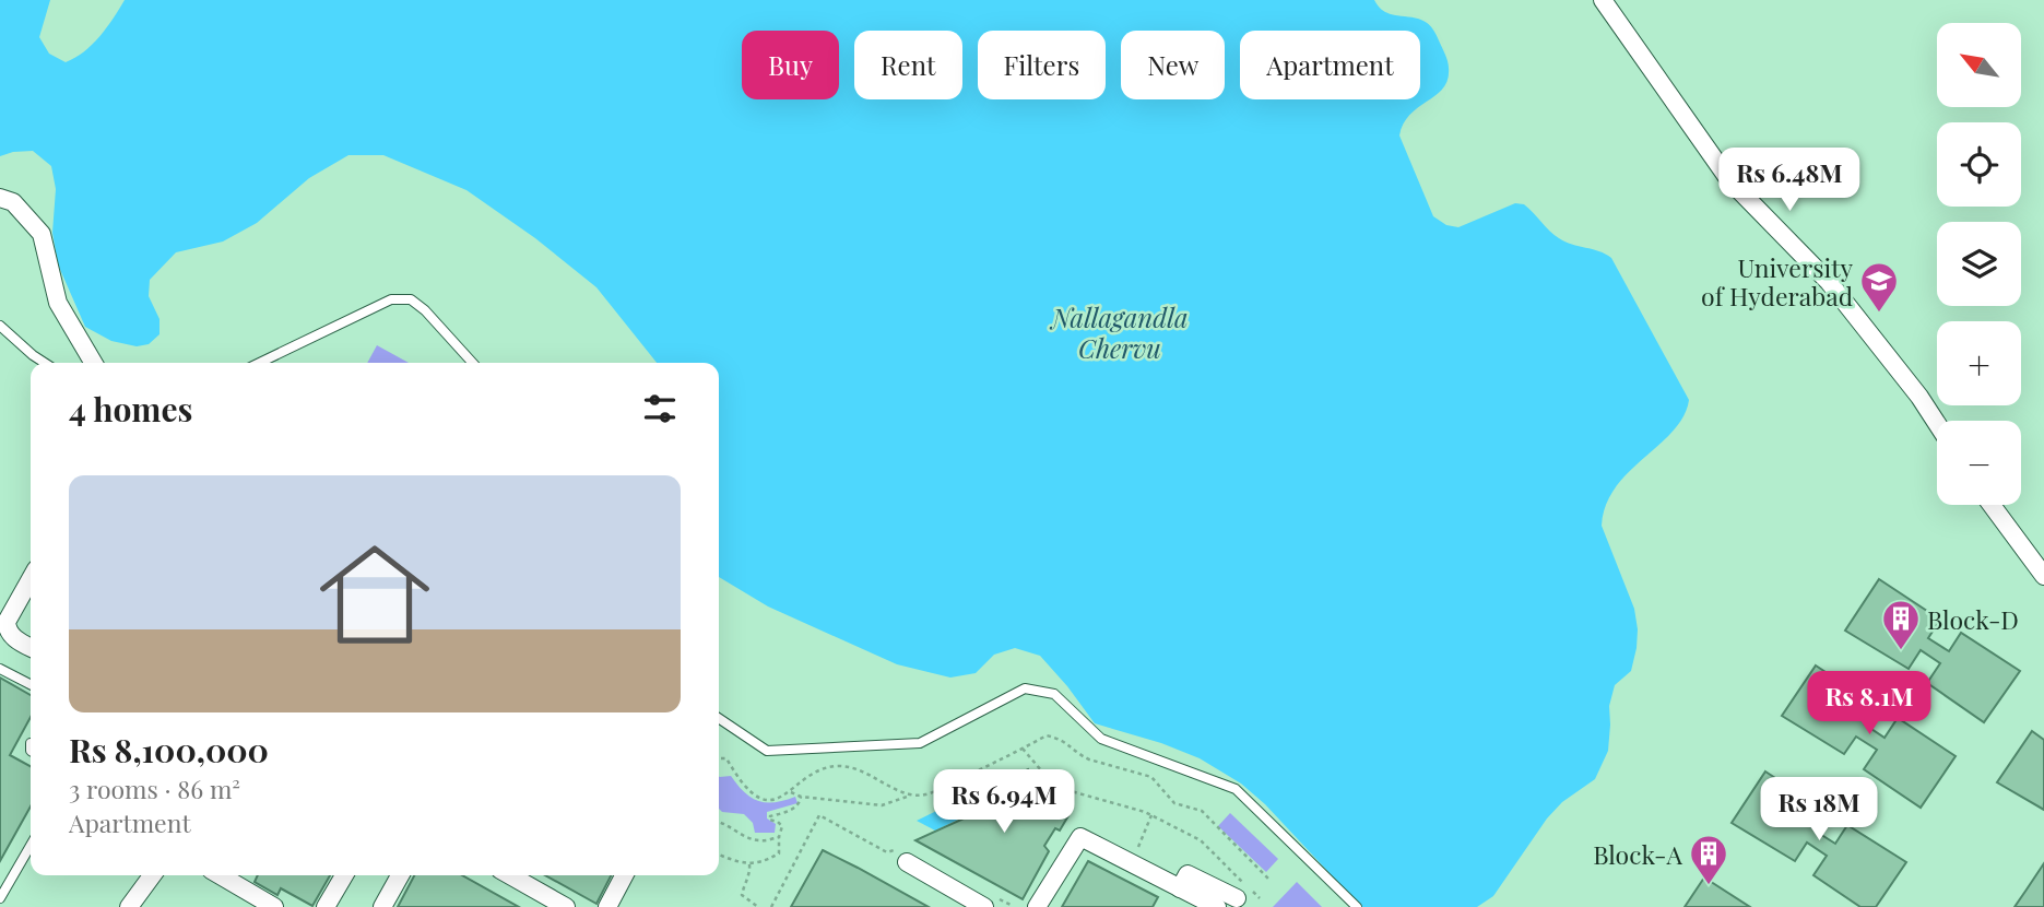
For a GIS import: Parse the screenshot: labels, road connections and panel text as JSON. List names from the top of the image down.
{
  "water": ["Nallagandla Chervu"],
  "places": {
    "school or university": ["University of Hyderabad"],
    "building": ["Block-D", "Block-A"]
  },
  "north": "top left",
  "page": {
    "map_buttons": ["+", "−"],
    "chip": [
      "Buy",
      "Rent",
      "Filters",
      "New",
      "Apartment"
    ],
    "price": [
      "Rs 6.48M",
      "Rs 8.1M",
      "Rs 6.94M",
      "Rs 18M"
    ],
    "heading": "4 homes",
    "list": [
      {
        "name": "Rs 8,100,000",
        "note": "3 rooms · 86 m² · Apartment"
      }
    ]
  }
}
